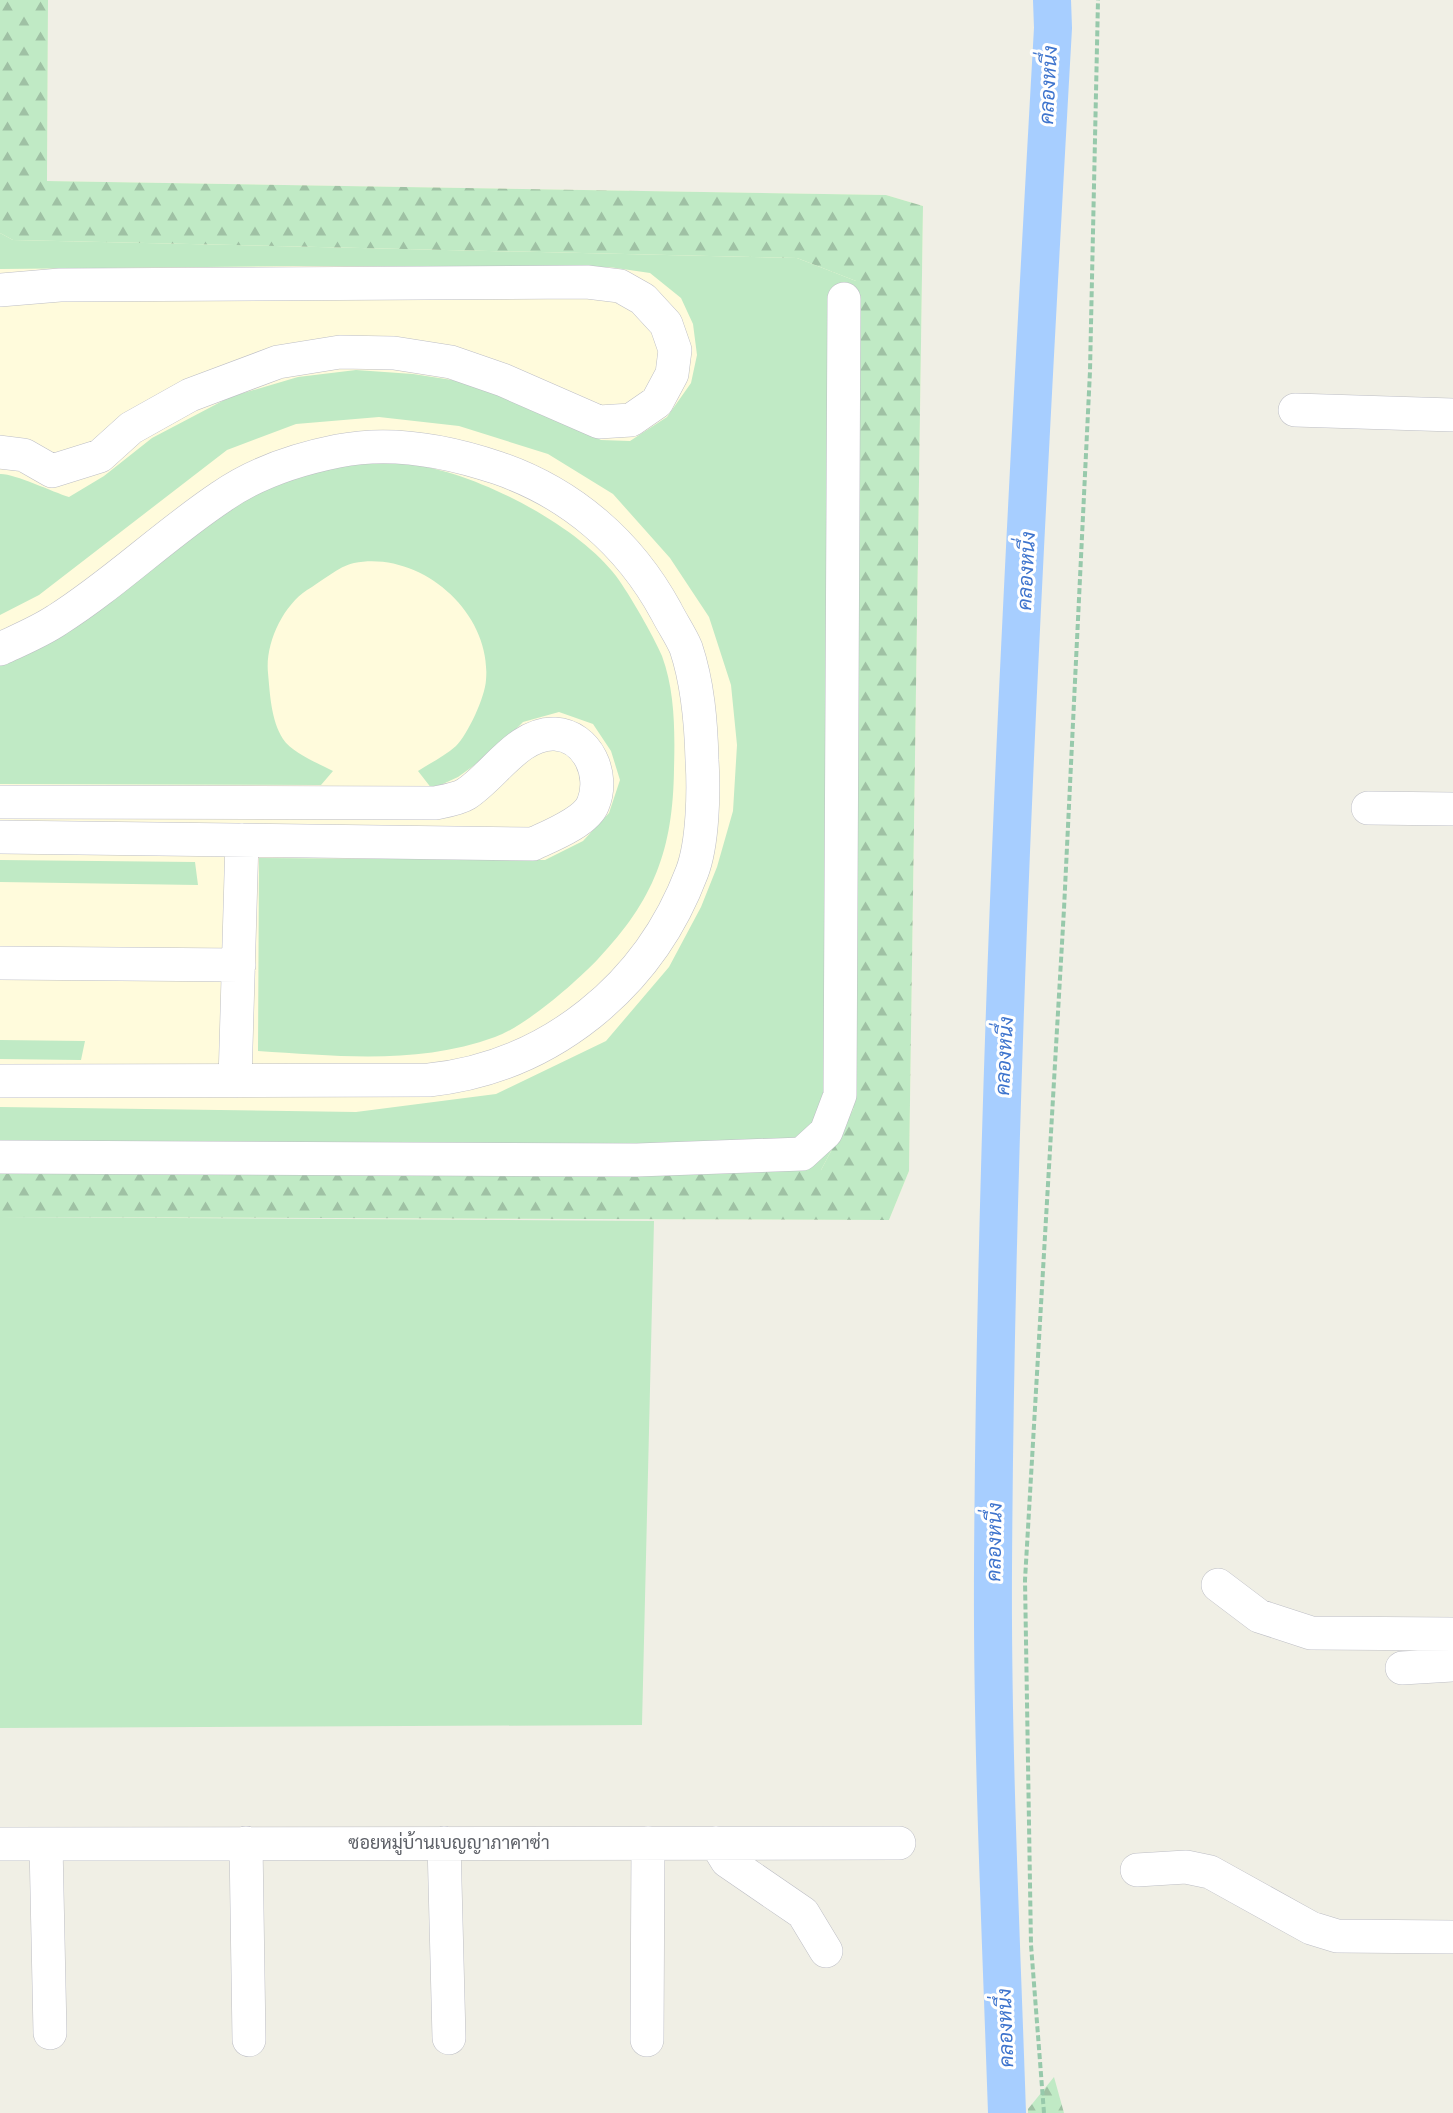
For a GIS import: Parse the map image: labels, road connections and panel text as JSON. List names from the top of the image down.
{
  "streets": {
    "street": ["ซอยหมู่บ้านเบญญาภาคาซ่า"]
  },
  "water": ["คลองหนึ่ง"]
}
